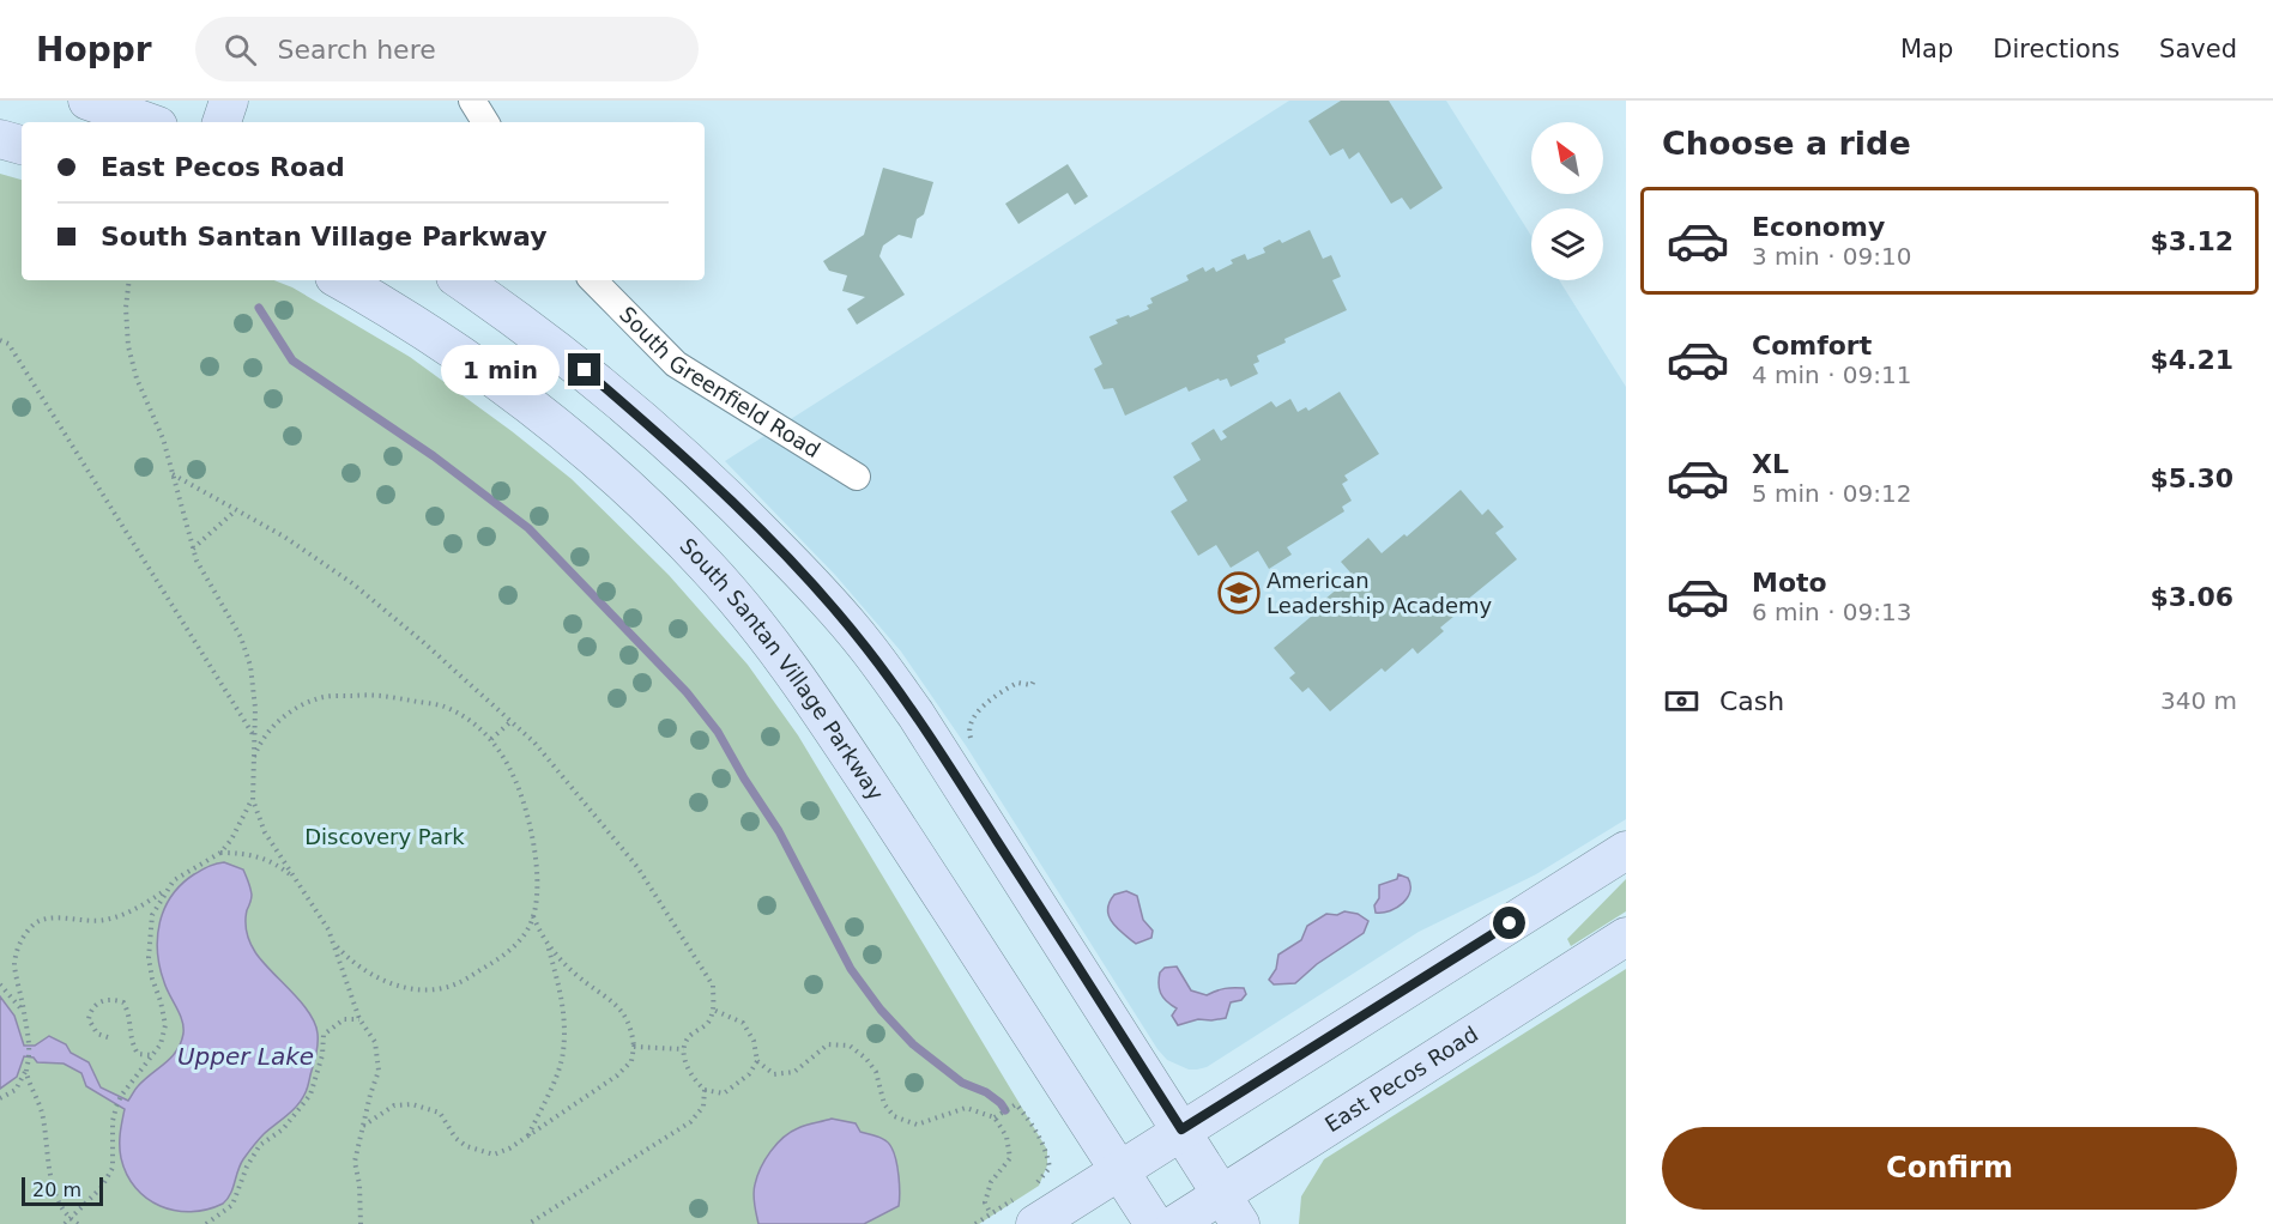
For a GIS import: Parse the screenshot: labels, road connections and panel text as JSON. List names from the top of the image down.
{
  "streets": {
    "main road": ["South Santan Village Parkway", "East Pecos Road"],
    "street": ["South Greenfield Road"]
  },
  "water": ["Upper Lake"],
  "parks": ["Discovery Park"],
  "places": {
    "school or university": ["American Leadership Academy"]
  },
  "scale_bar": "20 m",
  "north": "top left",
  "page": {
    "header": "Hoppr",
    "search": "Search here",
    "nav": ["Map", "Directions", "Saved"],
    "heading": "Choose a ride",
    "banner": ["East Pecos Road", "South Santan Village Parkway"],
    "list": [
      {
        "name": "Economy",
        "note": "3 min · 09:10",
        "value": "$3.12"
      },
      {
        "name": "Comfort",
        "note": "4 min · 09:11",
        "value": "$4.21"
      },
      {
        "name": "XL",
        "note": "5 min · 09:12",
        "value": "$5.30"
      },
      {
        "name": "Moto",
        "note": "6 min · 09:13",
        "value": "$3.06"
      }
    ],
    "bubble": "1 min",
    "pay": ["Cash", "340 m"],
    "buttons": "Confirm",
    "scale": "20 m"
  }
}
